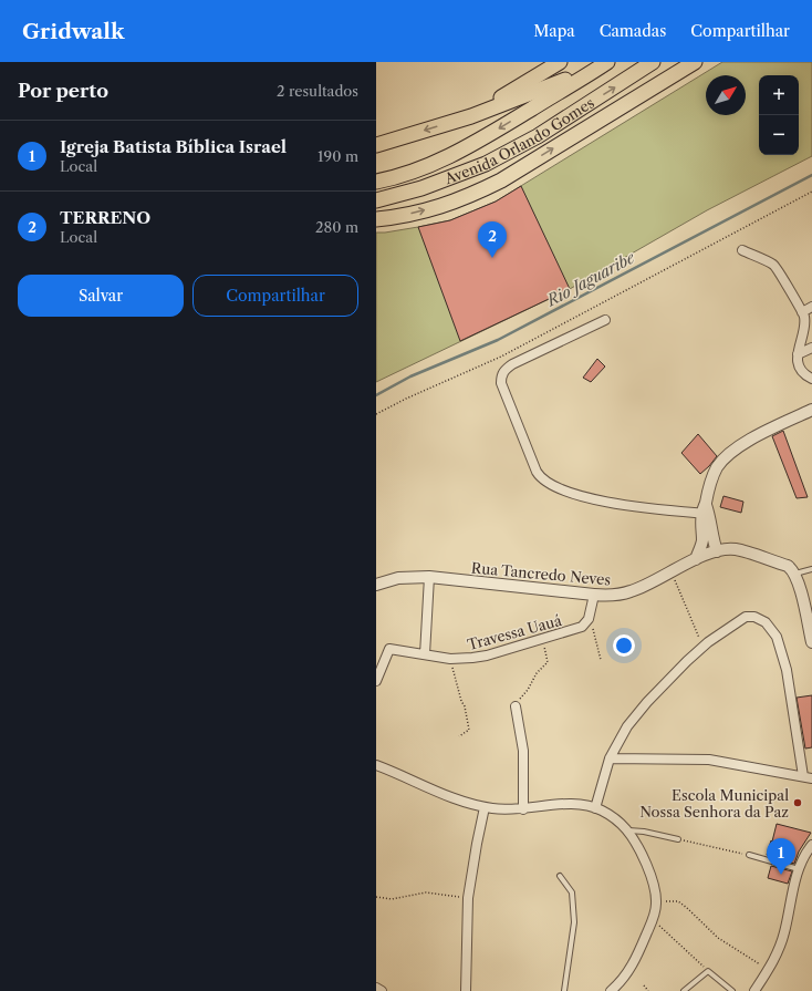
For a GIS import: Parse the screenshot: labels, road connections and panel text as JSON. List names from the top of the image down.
{
  "streets": {
    "main road": ["Avenida Orlando Gomes"],
    "street": ["Rua Tancredo Neves", "Travessa Uauá"]
  },
  "water": ["Rio Jaguaribe"],
  "places": ["Escola Municipal Nossa Senhora da Paz"],
  "north": "top right",
  "page": {
    "header": "Gridwalk",
    "nav": ["Mapa", "Camadas", "Compartilhar"],
    "heading": ["Por perto", "2 resultados"],
    "map_buttons": ["+", "−"],
    "list": [
      {
        "mark": "1",
        "name": "Igreja Batista Bíblica Israel",
        "note": "Local",
        "value": "190 m"
      },
      {
        "mark": "2",
        "name": "TERRENO",
        "note": "Local",
        "value": "280 m"
      }
    ],
    "pins": ["2", "1"],
    "buttons": ["Salvar", "Compartilhar"]
  }
}
